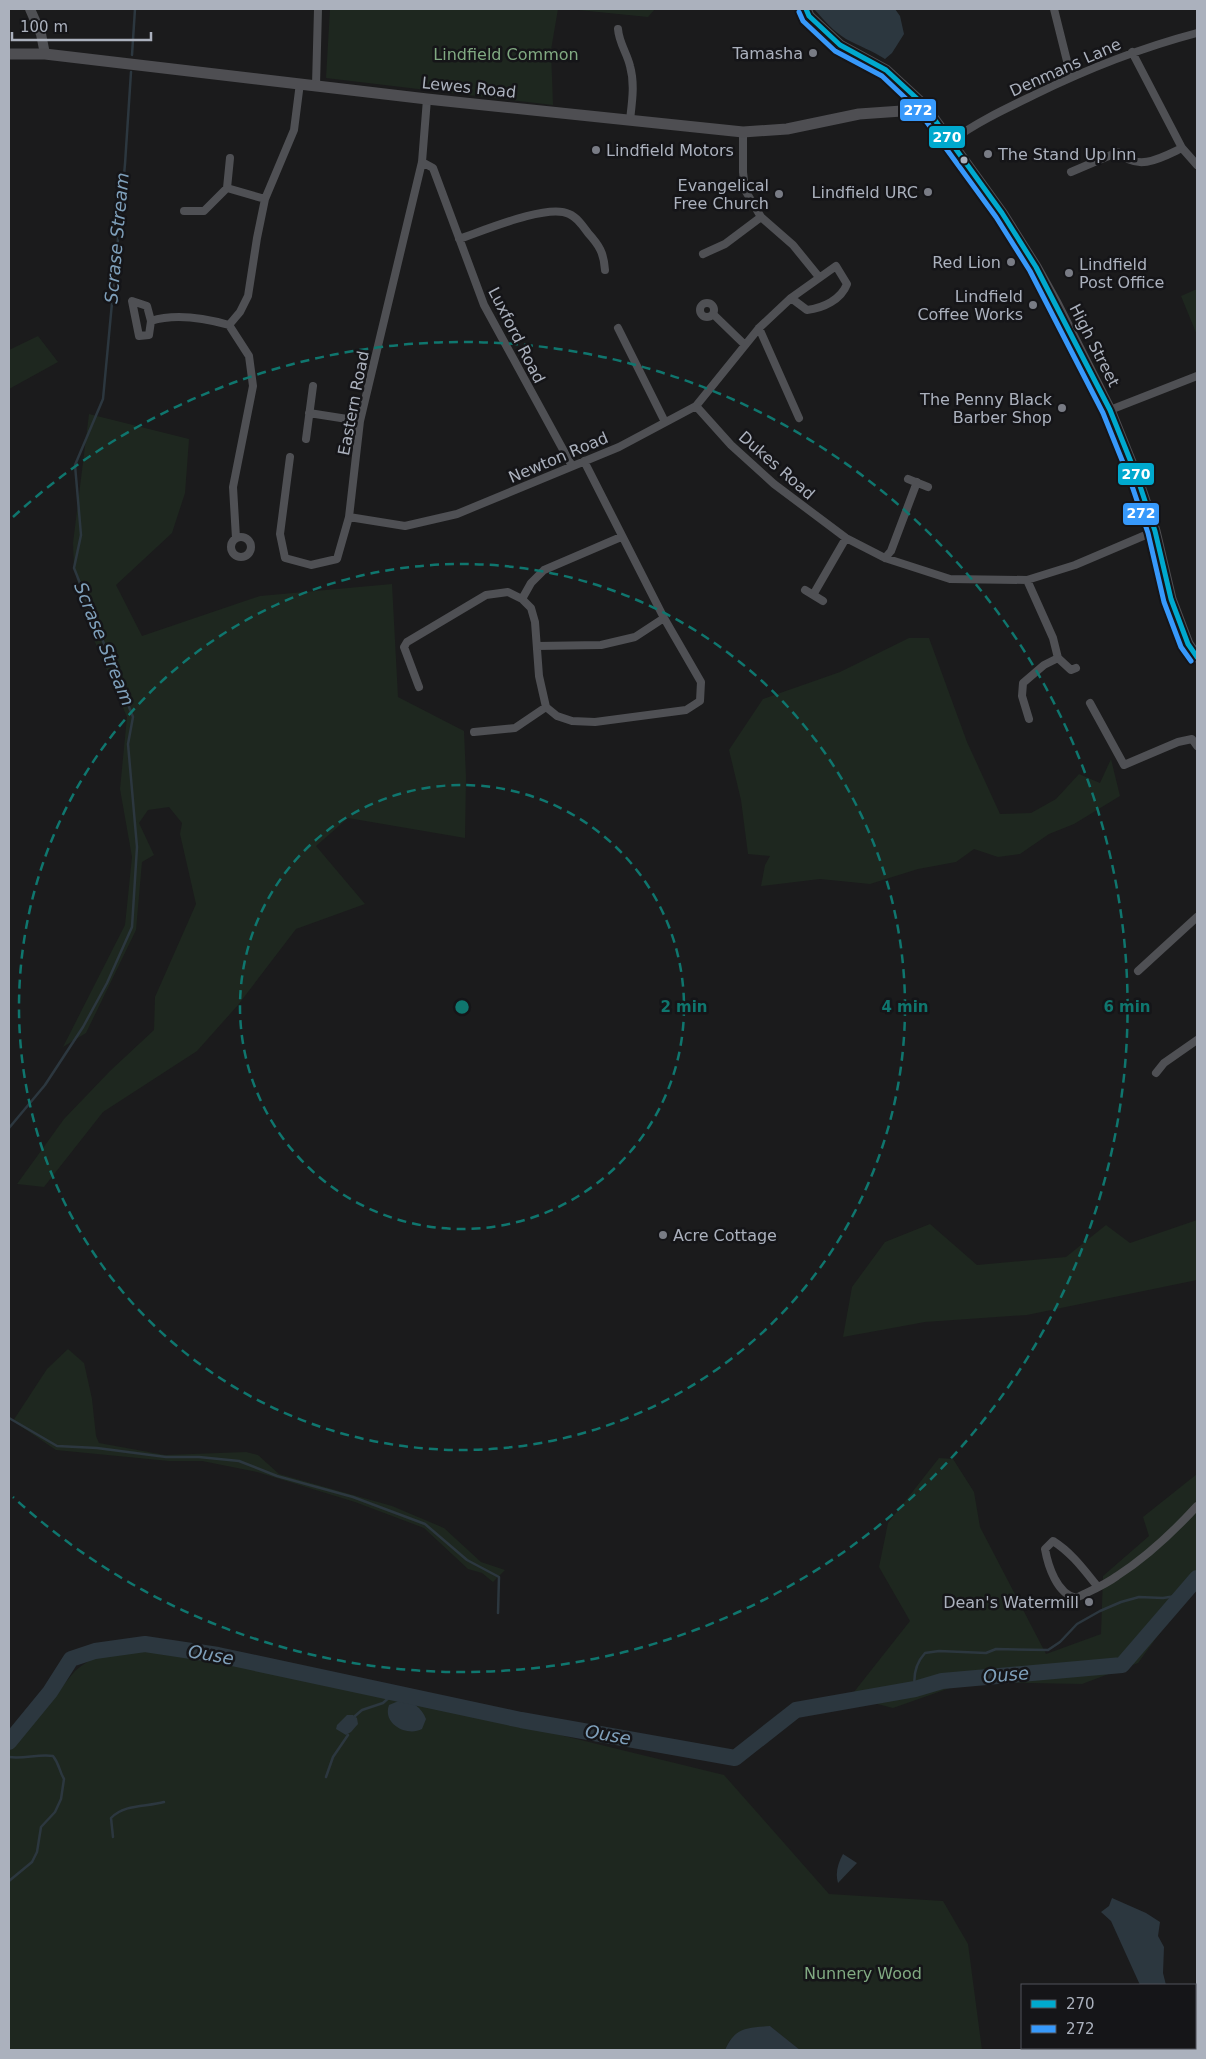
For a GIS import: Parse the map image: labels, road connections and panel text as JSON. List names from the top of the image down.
{
  "streets": {
    "main road": ["Lewes Road", "High Street"],
    "street": [
      "Denmans Lane",
      "Luxford Road",
      "Eastern Road",
      "Newton Road",
      "Dukes Road"
    ]
  },
  "crossings": [
    ["Denmans Lane", "High Street"],
    ["Lewes Road", "High Street"],
    ["Lewes Road", "Eastern Road"],
    ["Luxford Road", "Eastern Road"],
    ["Luxford Road", "Newton Road"],
    ["High Street", "Dukes Road"],
    ["Eastern Road", "Newton Road"],
    ["Newton Road", "Dukes Road"]
  ],
  "water": ["Scrase Stream", "Ouse"],
  "parks": ["Lindfield Common", "Nunnery Wood"],
  "places": [
    "Tamasha",
    "Lindfield Motors",
    "The Stand Up Inn",
    "Lindfield URC",
    "Evangelical Free Church",
    "Red Lion",
    "Lindfield Post Office",
    "Lindfield Coffee Works",
    "The Penny Black Barber Shop",
    "Acre Cottage",
    "Dean's Watermill"
  ],
  "lines": ["transit line 270", "transit line 272"],
  "legend": ["270", "272"],
  "scale_bar": "100 m",
  "rings": ["2 min", "4 min", "6 min"]
}
